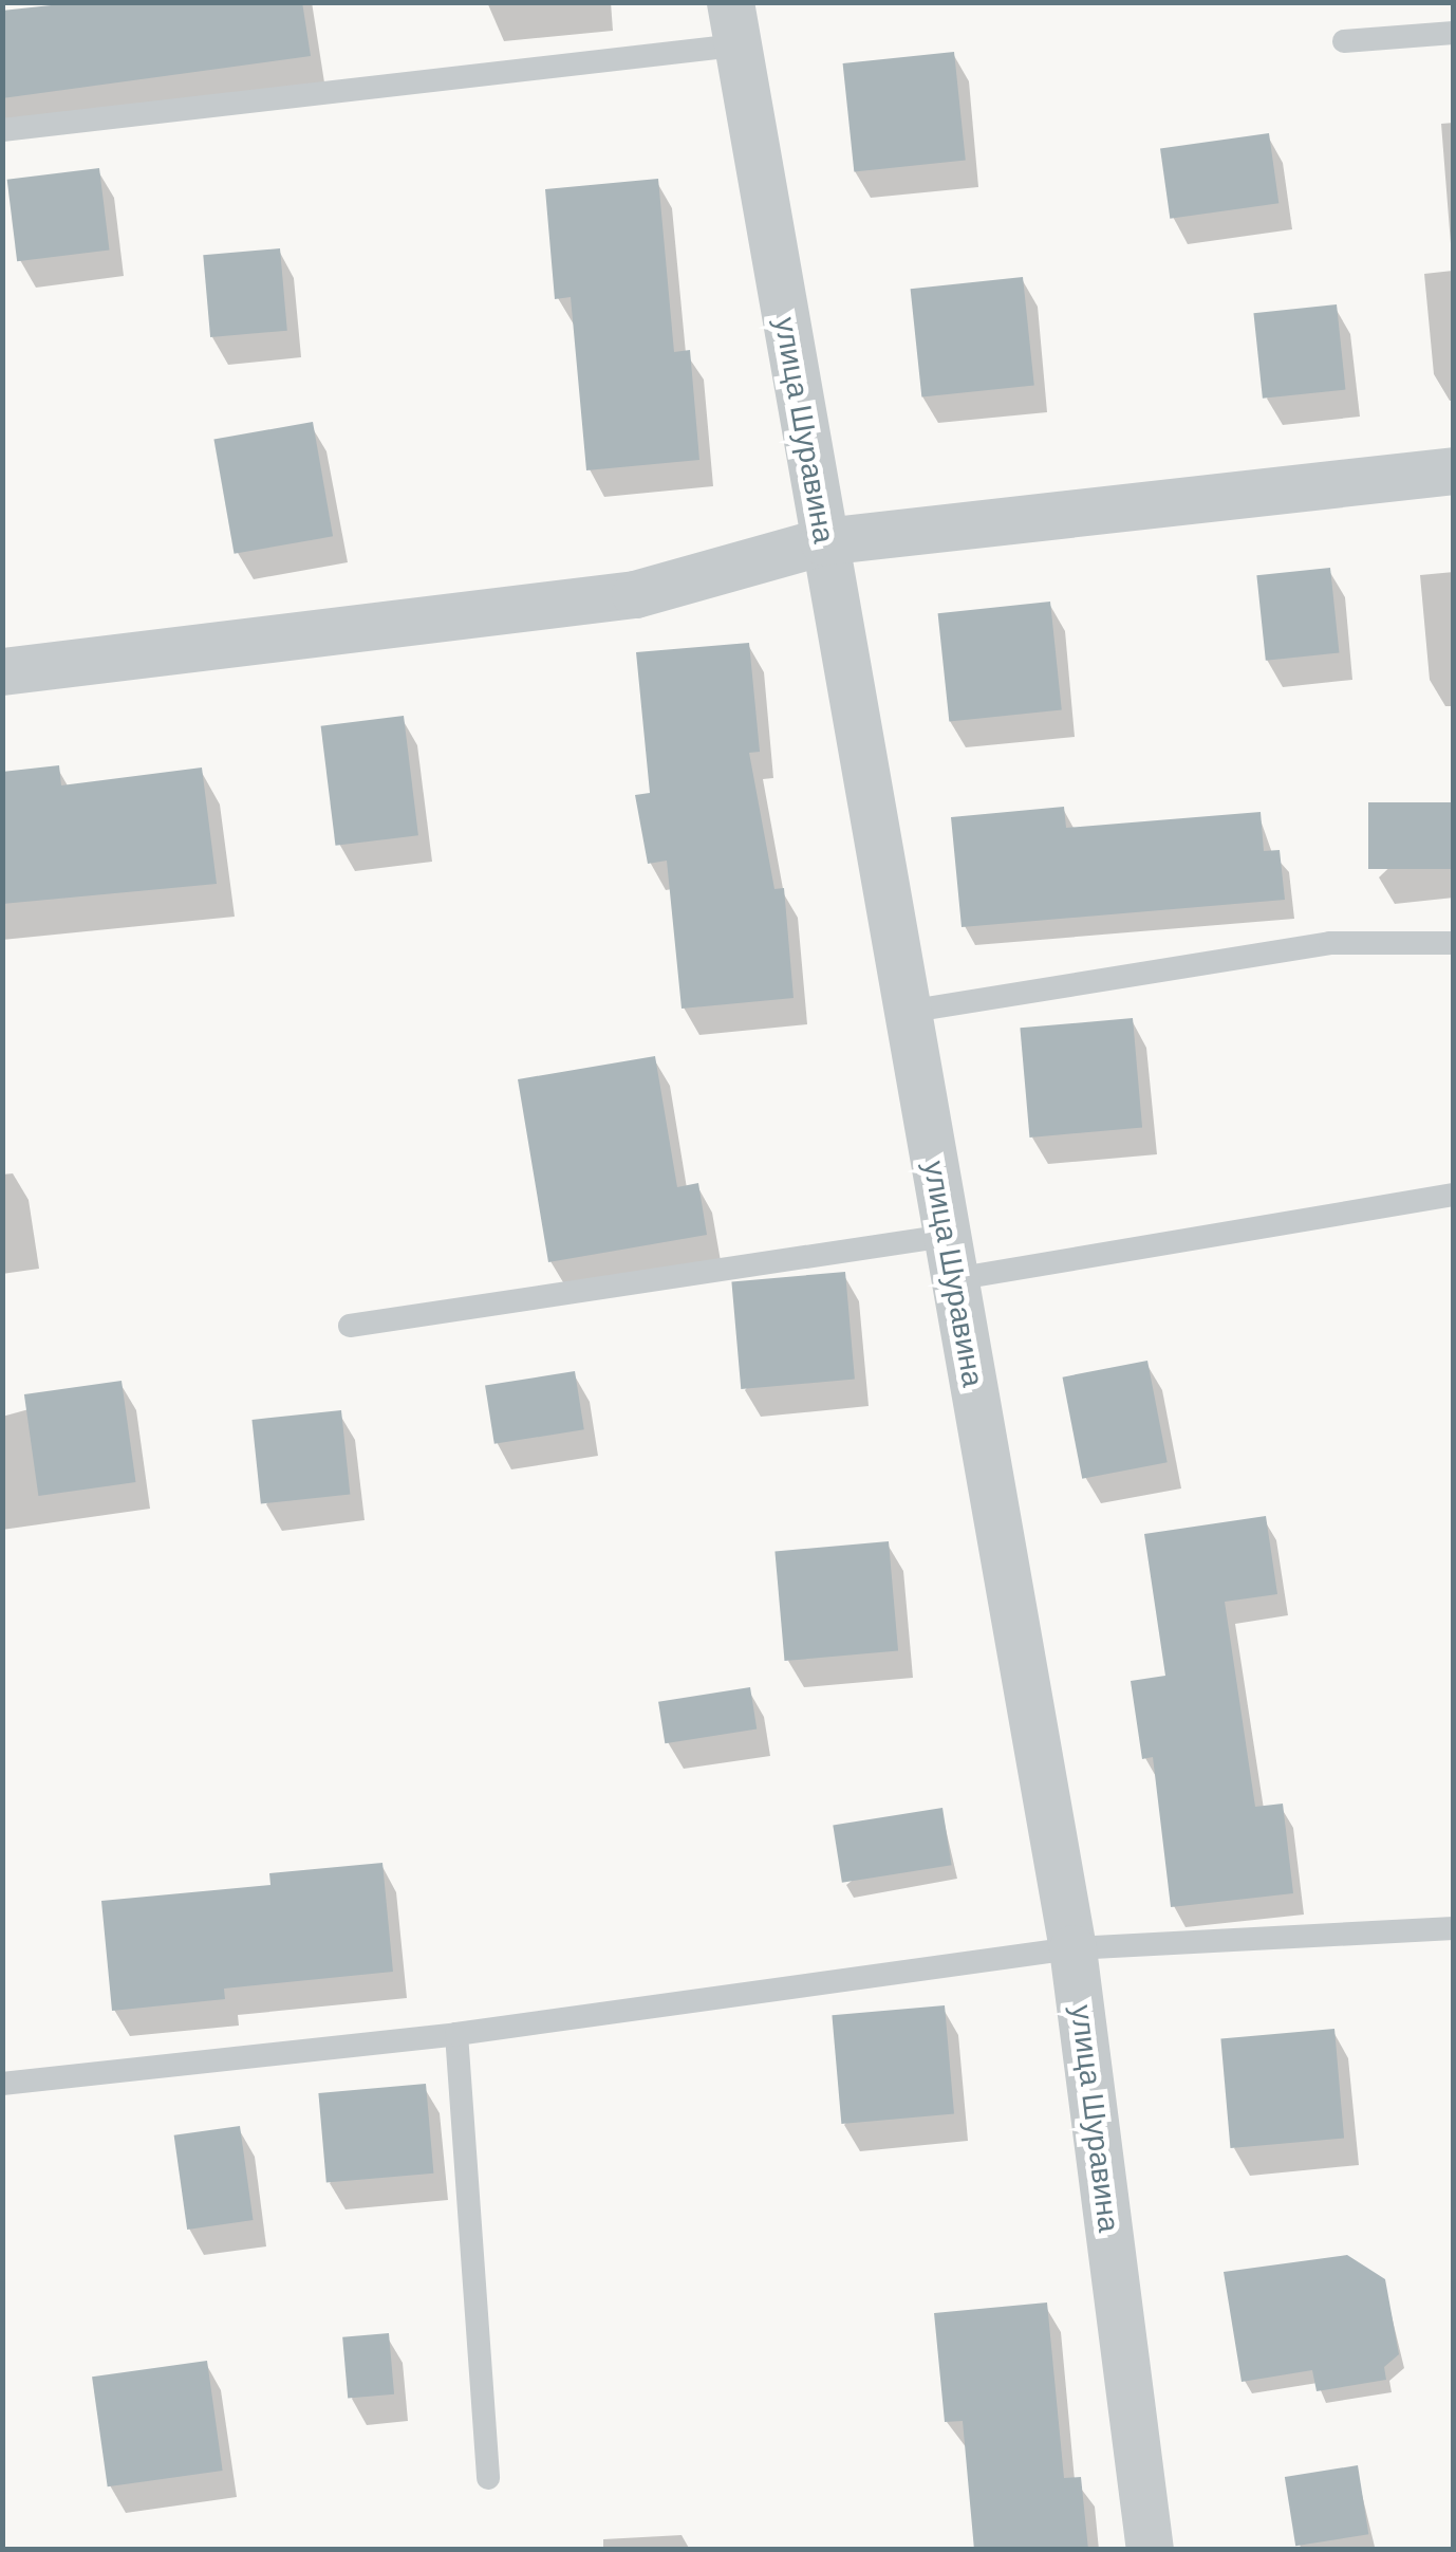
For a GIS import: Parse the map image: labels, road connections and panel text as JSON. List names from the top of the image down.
{
  "streets": {
    "street": ["улица Шуравина"]
  }
}
